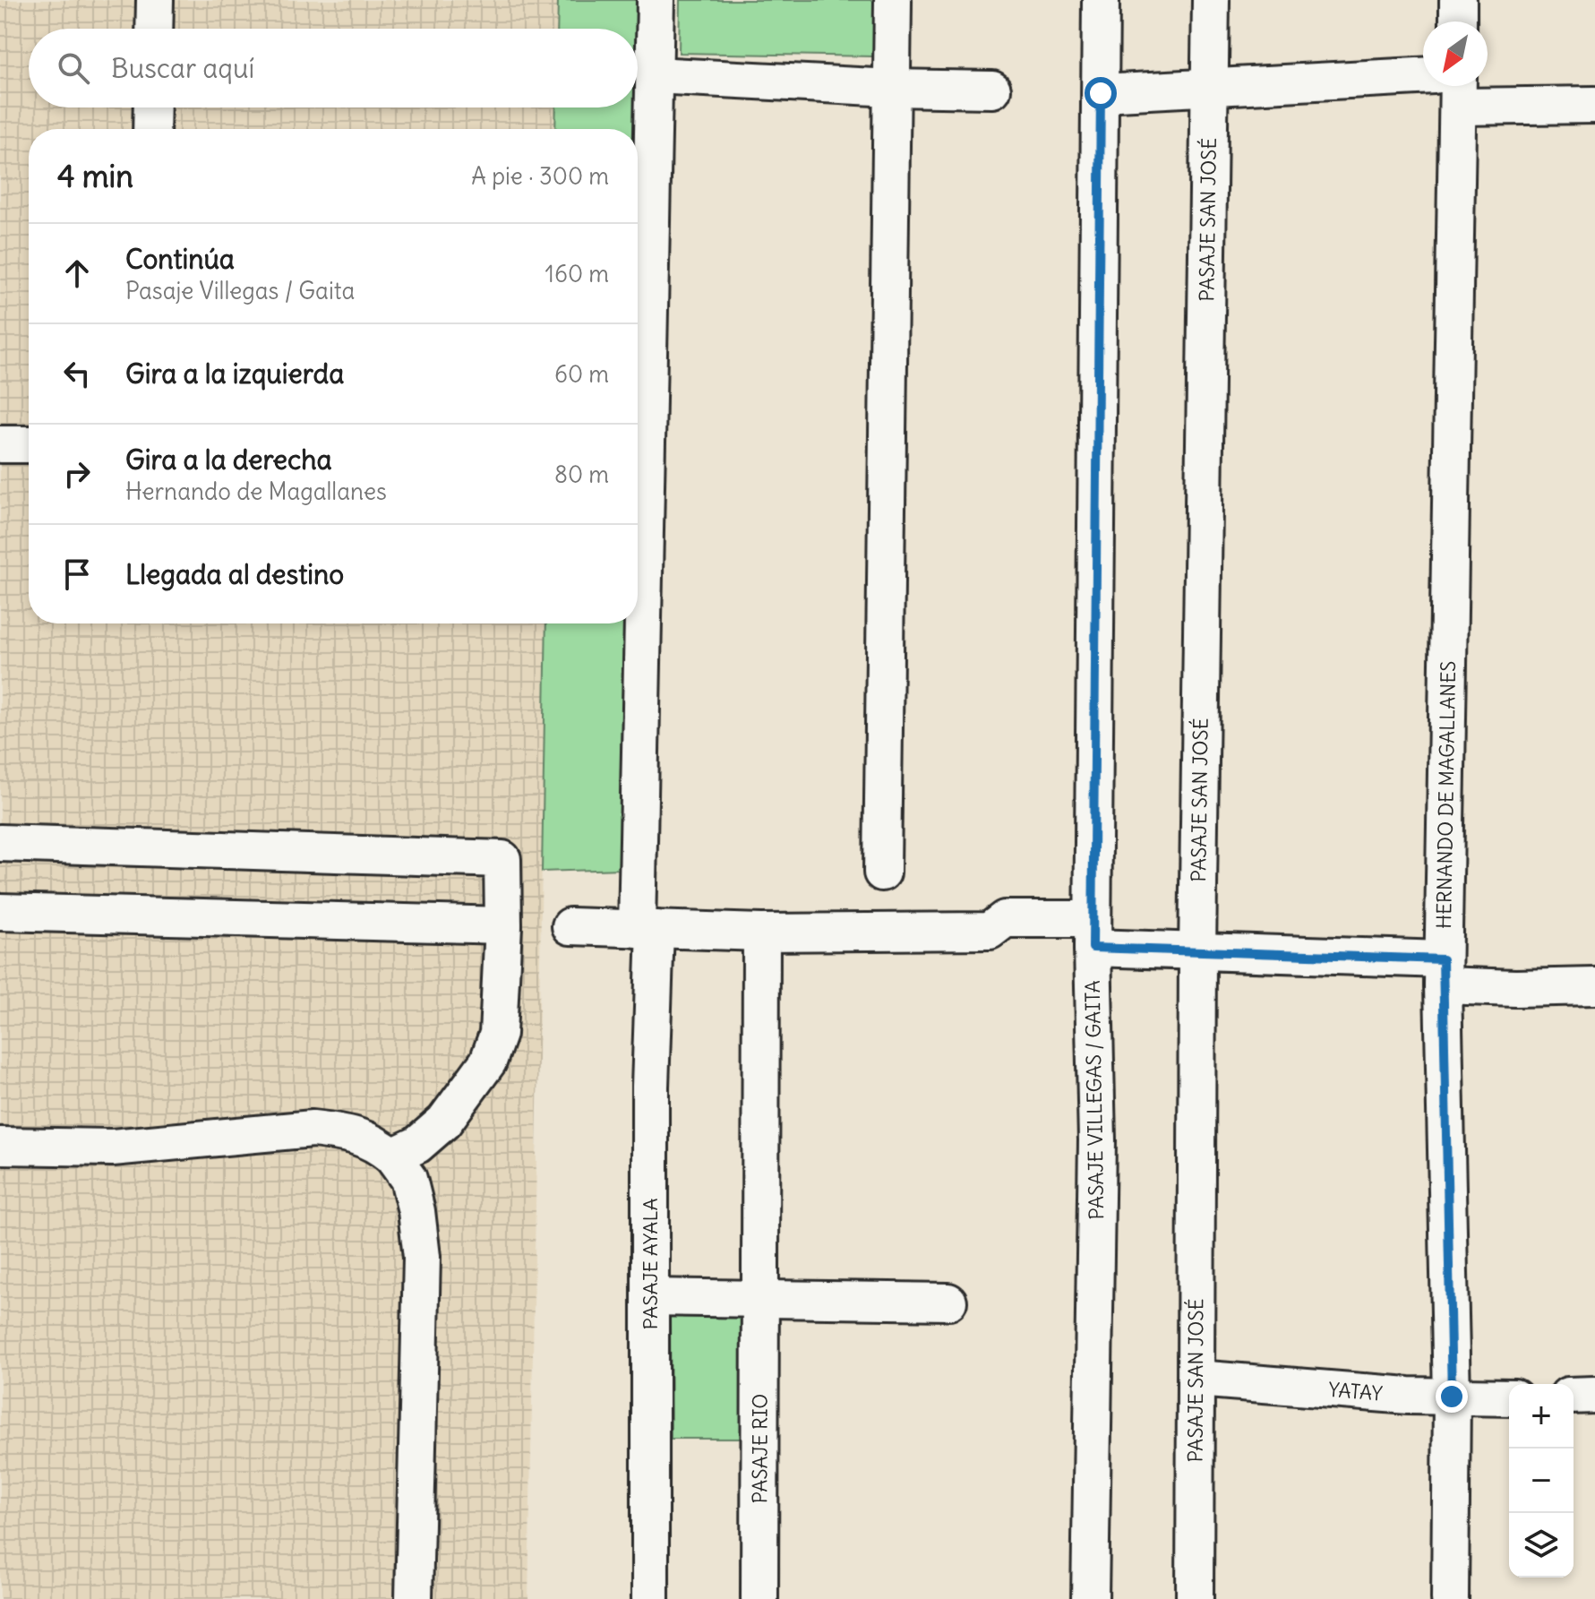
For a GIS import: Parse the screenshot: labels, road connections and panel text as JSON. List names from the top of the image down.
{
  "streets": {
    "street": [
      "PASAJE SAN JOSÉ",
      "HERNANDO DE MAGALLANES",
      "PASAJE VILLEGAS / GAITA",
      "PASAJE AYALA",
      "YATAY",
      "PASAJE RIO"
    ]
  },
  "crossings": [
    ["PASAJE SAN JOSÉ", "YATAY"],
    ["HERNANDO DE MAGALLANES", "YATAY"]
  ],
  "north": "bottom left",
  "page": {
    "search": "Buscar aquí",
    "heading": ["4 min", "A pie · 300 m"],
    "list": [
      ["Continúa", "Pasaje Villegas / Gaita", "160 m"],
      ["Gira a la izquierda", "60 m"],
      ["Gira a la derecha", "Hernando de Magallanes", "80 m"],
      "Llegada al destino"
    ],
    "map_buttons": ["+", "−"]
  }
}
